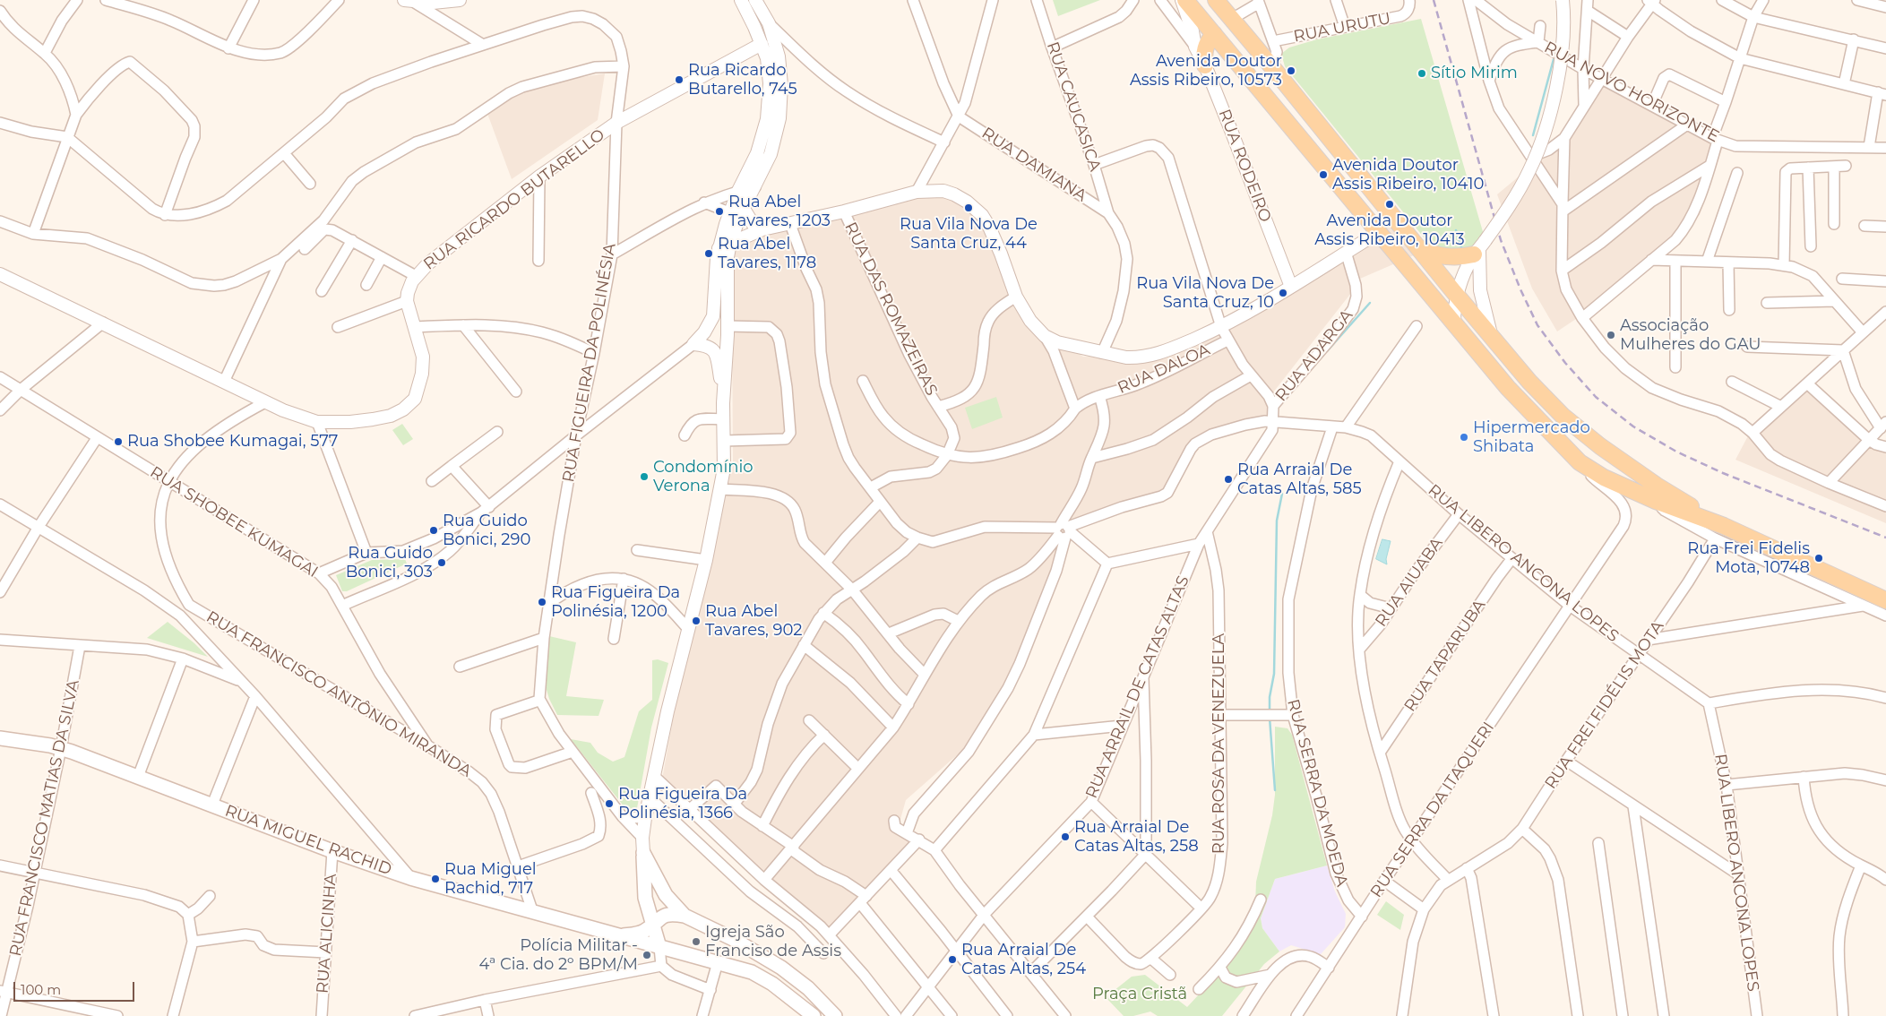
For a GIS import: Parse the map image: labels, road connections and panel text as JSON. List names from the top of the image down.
{
  "streets": {
    "main road": ["RUA MIGUEL RACHID"],
    "street": [
      "RUA URUTU",
      "RUA NOVO HORIZONTE",
      "RUA CAUCASICA",
      "RUA DAMIANA",
      "RUA RODEIRO",
      "RUA RICARDO BUTARELLO",
      "RUA DAS ROMAZEIRAS",
      "RUA ADARGA",
      "RUA FIGUEIRA DA POLINÉSIA",
      "RUA DALOA",
      "RUA SHOBEE KUMAGAI",
      "RUA LIBERO ANCONA LOPES",
      "RUA AIUABA",
      "RUA TAPARUBA",
      "RUA ARRAIL DE CATAS ALTAS",
      "RUA FRANCISCO ANTÔNIO MIRANDA",
      "RUA FREI FIDÉLIS MOTA",
      "RUA ROSA DA VENEZUELA",
      "RUA SERRA DA MOEDA",
      "RUA SERRA DA ITAQUERI",
      "RUA FRANCISCO MATIAS DA SILVA",
      "RUA ALICINHA"
    ]
  },
  "crossings": [
    ["RUA CAUCASICA", "RUA DAMIANA"],
    ["RUA RICARDO BUTARELLO", "RUA FIGUEIRA DA POLINÉSIA"],
    ["RUA DAS ROMAZEIRAS", "RUA DALOA"],
    ["RUA ADARGA", "RUA ARRAIL DE CATAS ALTAS"],
    ["RUA SHOBEE KUMAGAI", "RUA FRANCISCO ANTÔNIO MIRANDA"],
    ["RUA LIBERO ANCONA LOPES", "RUA AIUABA"],
    ["RUA LIBERO ANCONA LOPES", "RUA TAPARUBA"],
    ["RUA LIBERO ANCONA LOPES", "RUA ARRAIL DE CATAS ALTAS"],
    ["RUA LIBERO ANCONA LOPES", "RUA FREI FIDÉLIS MOTA"],
    ["RUA LIBERO ANCONA LOPES", "RUA SERRA DA MOEDA"],
    ["RUA LIBERO ANCONA LOPES", "RUA SERRA DA ITAQUERI"],
    ["RUA ARRAIL DE CATAS ALTAS", "RUA ROSA DA VENEZUELA"],
    ["RUA FRANCISCO ANTÔNIO MIRANDA", "RUA MIGUEL RACHID"],
    ["RUA SERRA DA MOEDA", "RUA SERRA DA ITAQUERI"],
    ["RUA FRANCISCO MATIAS DA SILVA", "RUA MIGUEL RACHID"],
    ["RUA MIGUEL RACHID", "RUA ALICINHA"]
  ],
  "parks": ["Praça Cristã"],
  "places": [
    "Avenida Doutor Assis Ribeiro, 10573",
    "Sítio Mirim",
    "Rua Ricardo Butarello, 745",
    "Avenida Doutor Assis Ribeiro, 10410",
    "Avenida Doutor Assis Ribeiro, 10413",
    "Rua Vila Nova De Santa Cruz, 44",
    "Rua Abel Tavares, 1203",
    "Rua Abel Tavares, 1178",
    "Rua Vila Nova De Santa Cruz, 10",
    "Associação Mulheres do GAU",
    "Hipermercado Shibata",
    "Rua Shobee Kumagai, 577",
    "Condomínio Verona",
    "Rua Arraial De Catas Altas, 585",
    "Rua Guido Bonici, 290",
    "Rua Frei Fidelis Mota, 10748",
    "Rua Guido Bonici, 303",
    "Rua Figueira Da Polinésia, 1200",
    "Rua Abel Tavares, 902",
    "Rua Figueira Da Polinésia, 1366",
    "Rua Arraial De Catas Altas, 258",
    "Rua Miguel Rachid, 717",
    "Igreja São Franciso de Assis",
    "Polícia Militar - 4ª Cia. do 2º BPM/M",
    "Rua Arraial De Catas Altas, 254"
  ],
  "scale_bar": "100 m"
}
